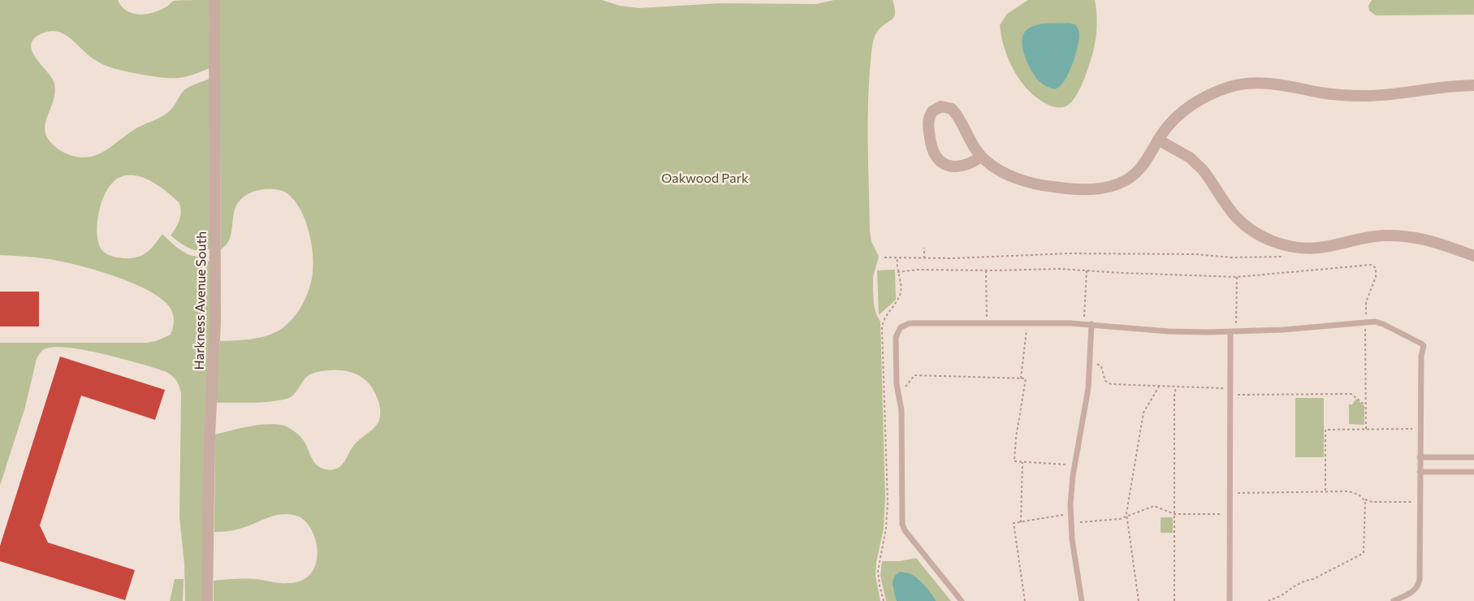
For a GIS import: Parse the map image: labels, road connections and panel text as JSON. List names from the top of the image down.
{
  "streets": {
    "street": ["Harkness Avenue South"]
  },
  "parks": ["Oakwood Park"]
}
